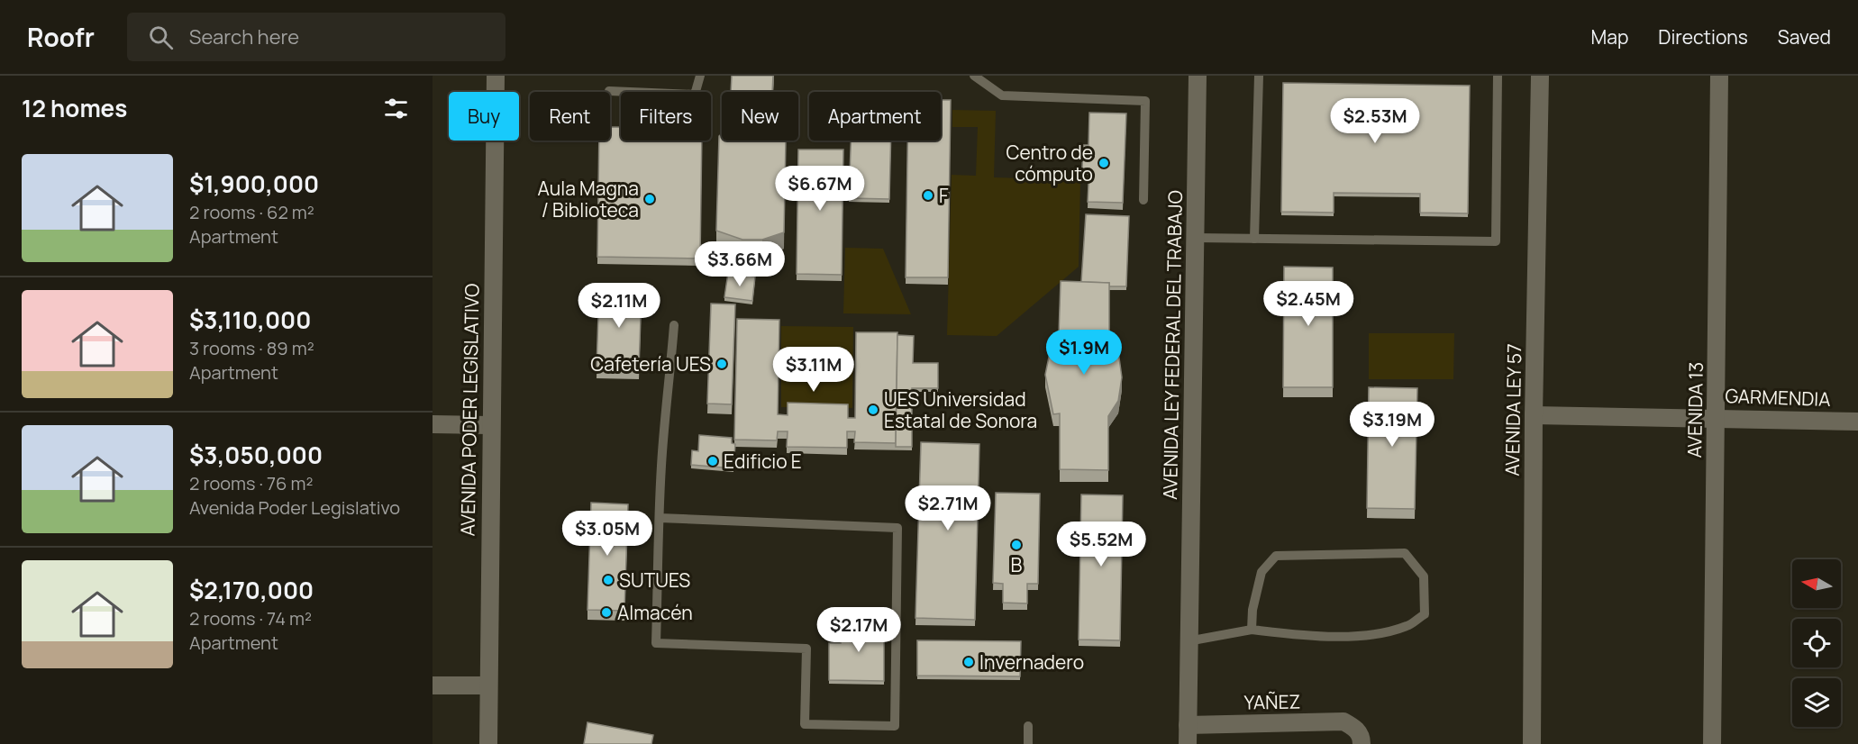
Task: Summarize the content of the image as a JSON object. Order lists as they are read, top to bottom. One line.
{"streets":{"street":["AVENIDA LEY FEDERAL DEL TRABAJO","GARMENDIA","AVENIDA PODER LEGISLATIVO","AVENIDA LEY 57","AVENIDA 13","YAÑEZ"]},"crossings":[["AVENIDA LEY FEDERAL DEL TRABAJO","YAÑEZ"],["GARMENDIA","AVENIDA LEY 57"],["GARMENDIA","AVENIDA 13"]],"places":["Centro de cómputo","F","Aula Magna / Biblioteca","Cafetería UES","UES Universidad Estatal de Sonora","Edificio E","B","SUTUES","Almacén","Invernadero"],"north":"left","page":{"header":"Roofr","search":"Search here","nav":["Map","Directions","Saved"],"heading":"12 homes","chip":["Buy","Rent","Filters","New","Apartment"],"price":["$2.53M","$6.67M","$3.66M","$2.45M","$2.11M","$1.9M","$3.11M","$3.19M","$2.71M","$3.05M","$5.52M","$2.17M"],"list":[{"name":"$1,900,000","note":"2 rooms · 62 m² · Apartment"},{"name":"$3,110,000","note":"3 rooms · 89 m² · Apartment"},{"name":"$3,050,000","note":"2 rooms · 76 m² · Avenida Poder Legislativo"},{"name":"$2,170,000","note":"2 rooms · 74 m² · Apartment"}]}}
